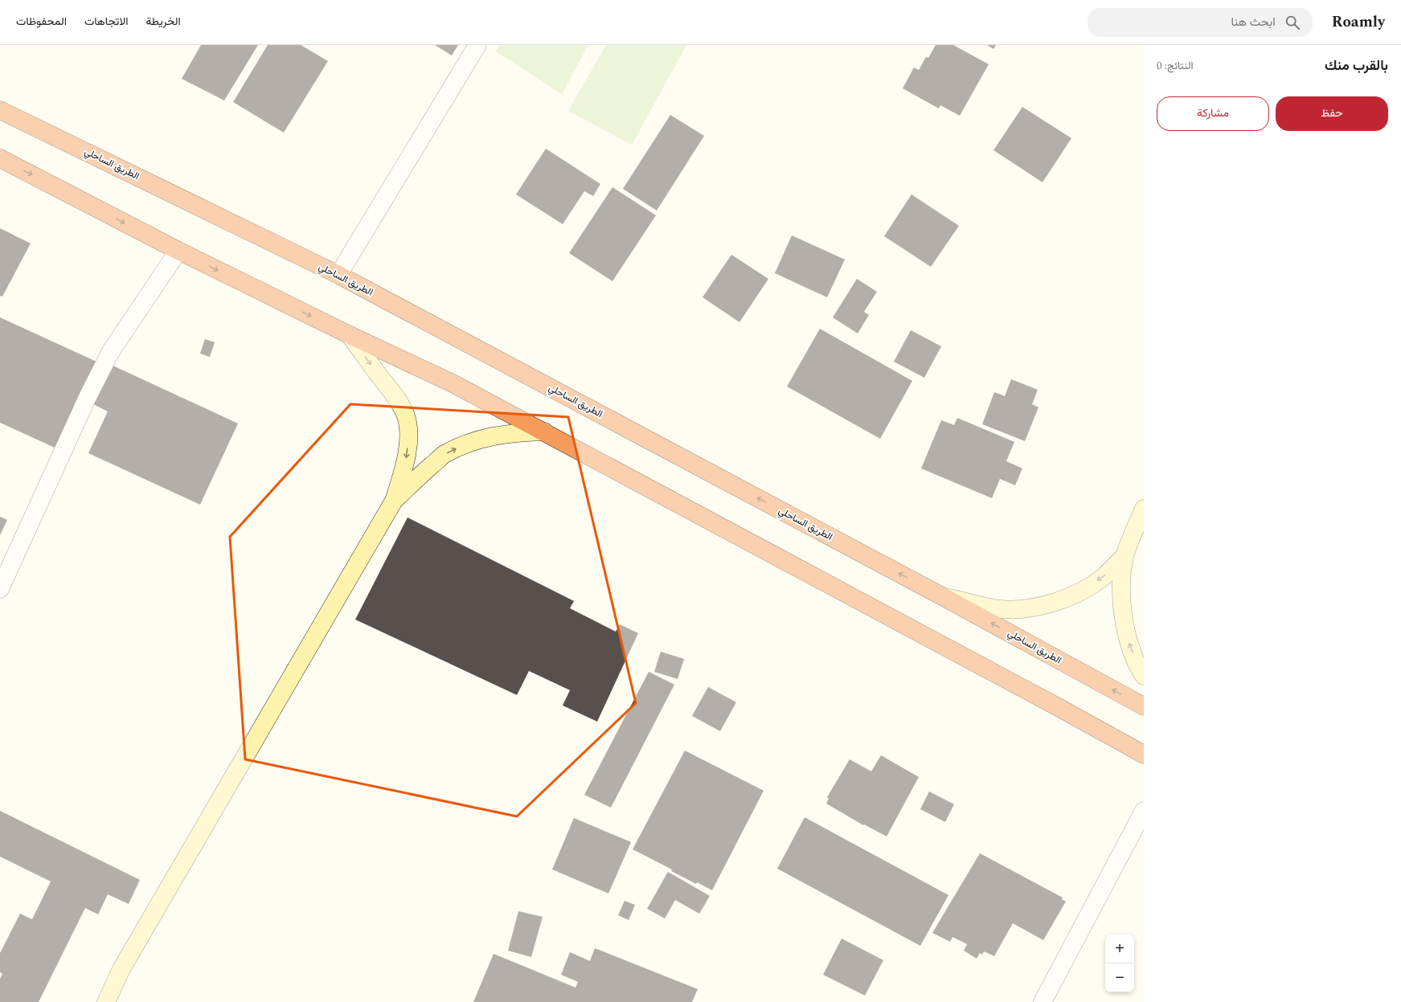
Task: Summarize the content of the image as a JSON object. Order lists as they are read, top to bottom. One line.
{"streets":{"highway":["الطريق الساحلي"]},"page":{"header":"Roamly","search":"ابحث هنا","nav":["الخريطة","الاتجاهات","المحفوظات"],"heading":["بالقرب منك","النتائج: 0"],"buttons":["حفظ","مشاركة"],"map_buttons":["+","−"]}}
